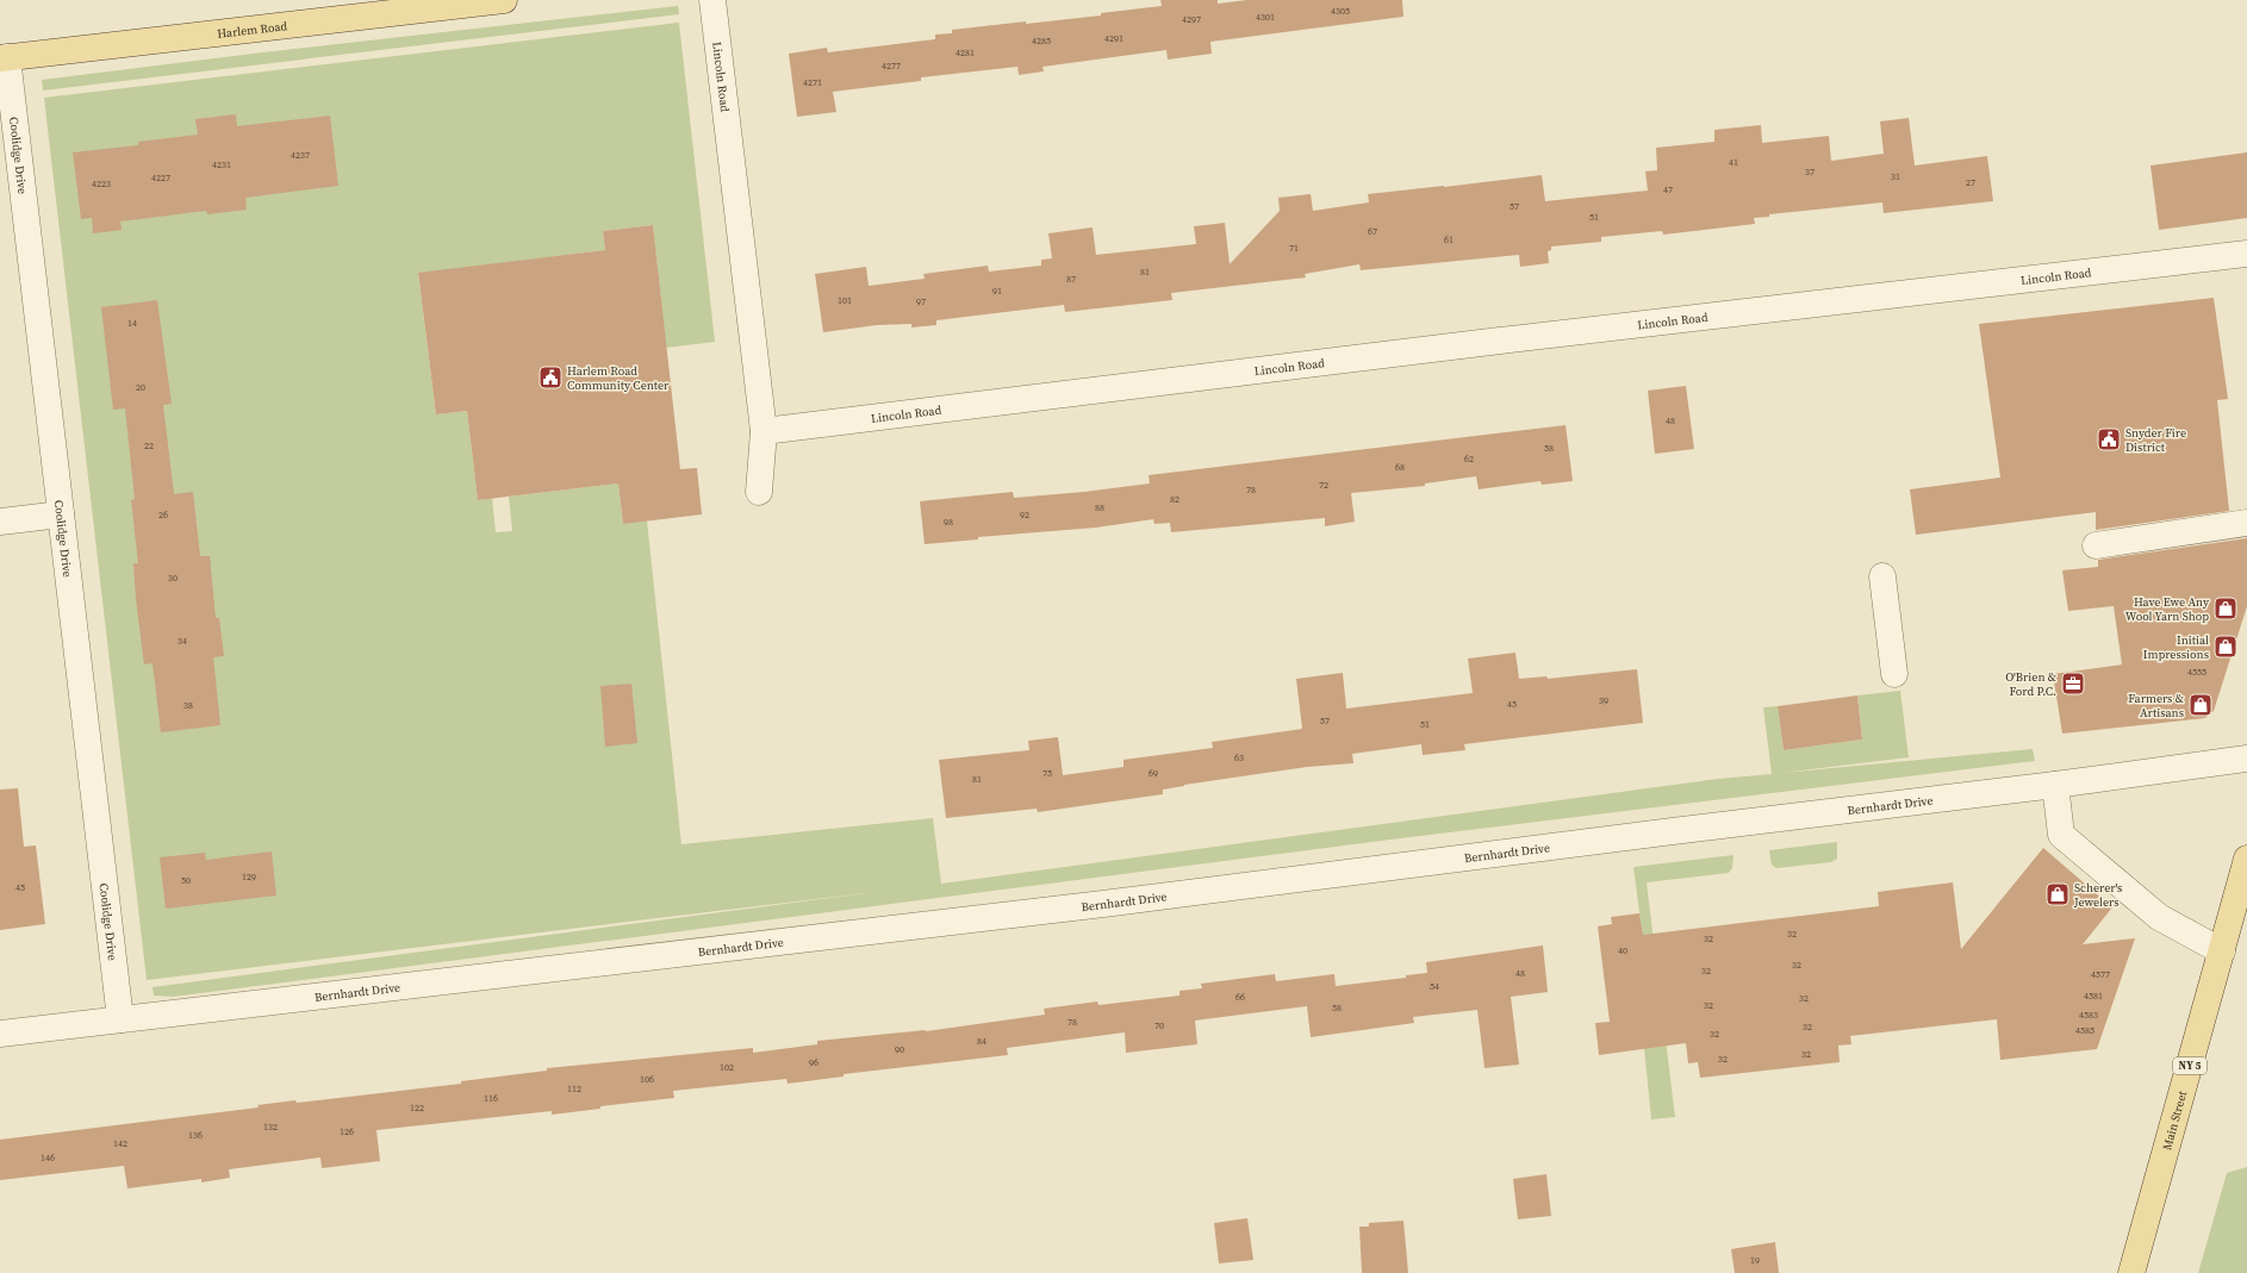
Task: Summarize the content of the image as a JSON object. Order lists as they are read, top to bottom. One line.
{"streets":{"main road":["Harlem Road","NY 5","Main Street"],"street":["Lincoln Road","Coolidge Drive","Bernhardt Drive"]},"crossings":[["Harlem Road","Coolidge Drive"],["Coolidge Drive","Bernhardt Drive"]],"places":{"public building":["Harlem Road Community Center","Snyder Fire District"],"shop":["Have Ewe Any Wool Yarn Shop","Initial Impressions","Farmers & Artisans","Scherer's Jewelers"],"office":["O'Brien & Ford P.C."]},"house_numbers":["4305","4301","4297","4291","4285","4281","4277","4271","4237","41","4231","37","31","4227","27","4223","47","57","51","67","61","71","81","87","91","101","97","14","20","48","22","58","62","68","72","78","82","88","26","92","98","30","34","4555","39","45","38","57","51","63","75","69","81","129","50","45","32","32","40","32","32","48","4577","54","4581","66","32","32","58","4583","78","70","32","4585","32","84","90","32","32","96","102","106","112","116","122","132","126","136","142","146","19"]}
